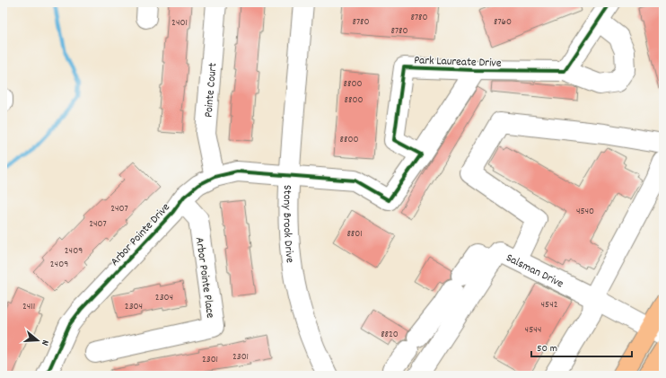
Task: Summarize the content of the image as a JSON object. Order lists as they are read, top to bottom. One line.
{"streets":{"street":["Park Laureate Drive","Pointe Court","Stony Brook Drive","Arbor Pointe Drive","Salsman Drive","Arbor Pointe Place"]},"crossings":[["Pointe Court","Arbor Pointe Drive"],["Stony Brook Drive","Arbor Pointe Drive"],["Arbor Pointe Drive","Arbor Pointe Place"]],"house_numbers":["8780","8780","8760","2401","8780","8800","8800","8800","2407","4540","2407","8801","2409","2409","2304","4542","2411","2304","4544","8820","2301","2301"],"scale_bar":"50 m","north":"right"}
